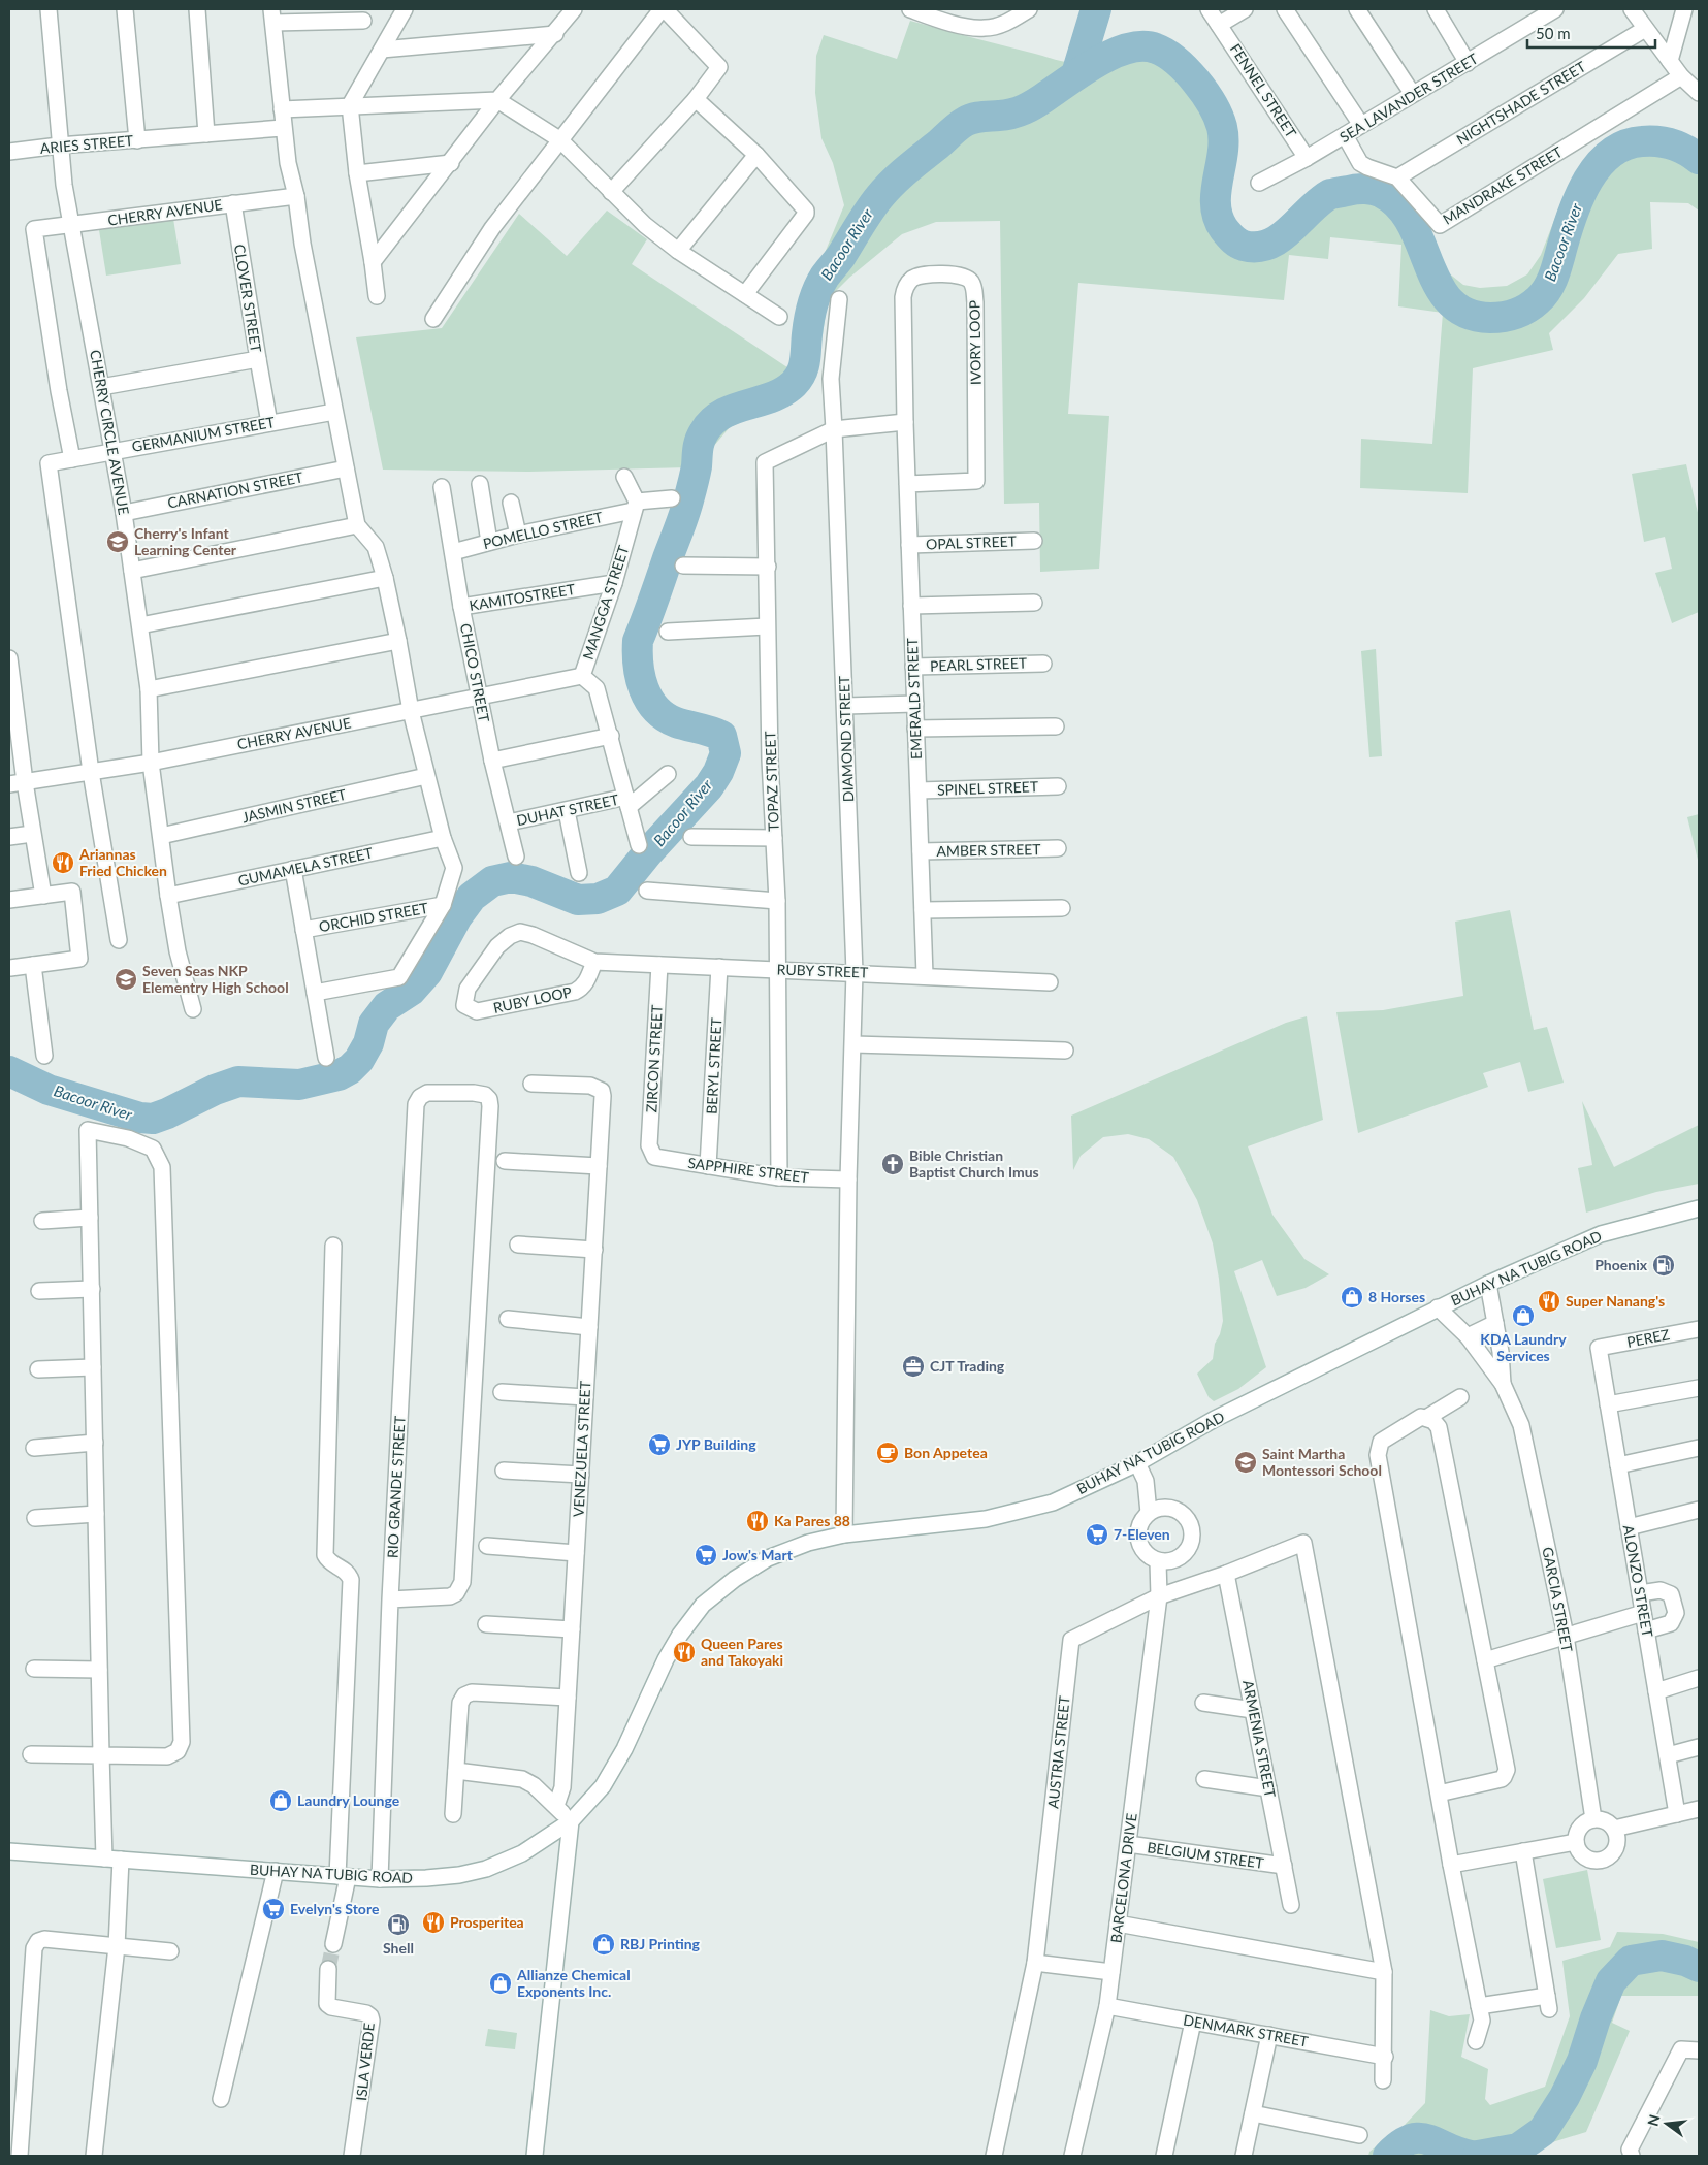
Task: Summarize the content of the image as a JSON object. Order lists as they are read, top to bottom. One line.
{"streets":{"street":["FENNEL STREET","SEA LAVANDER STREET","NIGHTSHADE STREET","ARIES STREET","MANDRAKE STREET","CHERRY AVENUE","CLOVER STREET","IVORY LOOP","CHERRY CIRCLE AVENUE","GERMANIUM STREET","CARNATION STREET","POMELLO STREET","OPAL STREET","KAMITOSTREET","MANGGA STREET","PEARL STREET","CHICO STREET","EMERALD STREET","DIAMOND STREET","TOPAZ STREET","SPINEL STREET","JASMIN STREET","DUHAT STREET","AMBER STREET","GUMAMELA STREET","ORCHID STREET","RUBY STREET","RUBY LOOP","ZIRCON STREET","BERYL STREET","SAPPHIRE STREET","BUHAY NA TUBIG ROAD","PEREZ","VENEZUELA STREET","RIO GRANDE STREET","ALONZO STREET","GARCIA STREET","ARMENIA STREET","AUSTRIA STREET","BELGIUM STREET","BARCELONA DRIVE","DENMARK STREET","ISLA VERDE"]},"crossings":[["FENNEL STREET","SEA LAVANDER STREET"],["SEA LAVANDER STREET","MANDRAKE STREET"],["NIGHTSHADE STREET","MANDRAKE STREET"],["ARIES STREET","CHERRY CIRCLE AVENUE"],["CHERRY AVENUE","CLOVER STREET"],["CHERRY AVENUE","CHERRY CIRCLE AVENUE"],["CHERRY AVENUE","GERMANIUM STREET"],["CHERRY AVENUE","MANGGA STREET"],["CHERRY AVENUE","CHICO STREET"],["CLOVER STREET","CHERRY CIRCLE AVENUE"],["IVORY LOOP","EMERALD STREET"],["CHERRY CIRCLE AVENUE","GERMANIUM STREET"],["CHERRY CIRCLE AVENUE","CARNATION STREET"],["CHERRY CIRCLE AVENUE","JASMIN STREET"],["CHERRY CIRCLE AVENUE","GUMAMELA STREET"],["POMELLO STREET","MANGGA STREET"],["POMELLO STREET","CHICO STREET"],["OPAL STREET","EMERALD STREET"],["KAMITOSTREET","MANGGA STREET"],["KAMITOSTREET","CHICO STREET"],["MANGGA STREET","DUHAT STREET"],["PEARL STREET","EMERALD STREET"],["CHICO STREET","DUHAT STREET"],["EMERALD STREET","SPINEL STREET"],["EMERALD STREET","AMBER STREET"],["EMERALD STREET","RUBY STREET"],["DIAMOND STREET","TOPAZ STREET"],["DIAMOND STREET","RUBY STREET"],["DIAMOND STREET","SAPPHIRE STREET"],["DIAMOND STREET","BUHAY NA TUBIG ROAD"],["TOPAZ STREET","RUBY STREET"],["TOPAZ STREET","SAPPHIRE STREET"],["RUBY STREET","RUBY LOOP"],["RUBY STREET","ZIRCON STREET"],["RUBY STREET","BERYL STREET"],["ZIRCON STREET","SAPPHIRE STREET"],["BERYL STREET","SAPPHIRE STREET"],["BUHAY NA TUBIG ROAD","RIO GRANDE STREET"],["BUHAY NA TUBIG ROAD","GARCIA STREET"],["PEREZ","ALONZO STREET"],["ARMENIA STREET","BELGIUM STREET"],["AUSTRIA STREET","BARCELONA DRIVE"],["BELGIUM STREET","BARCELONA DRIVE"],["BARCELONA DRIVE","DENMARK STREET"]],"water":["Bacoor River"],"places":{"school or university":["Cherry's Infant Learning Center","Seven Seas NKP Elementry High School","Saint Martha Montessori School"],"restaurant":["Ariannas Fried Chicken","Super Nanang's","Ka Pares 88","Queen Pares and Takoyaki","Prosperitea"],"church":["Bible Christian Baptist Church Imus"],"fuel station":["Phoenix","Shell"],"shop":["8 Horses","KDA Laundry Services","Laundry Lounge","RBJ Printing","Allianze Chemical Exponents Inc."],"office":["CJT Trading"],"supermarket":["JYP Building","7-Eleven","Jow's Mart","Evelyn's Store"],"cafe":["Bon Appetea"]},"scale_bar":"50 m","north":"left"}
